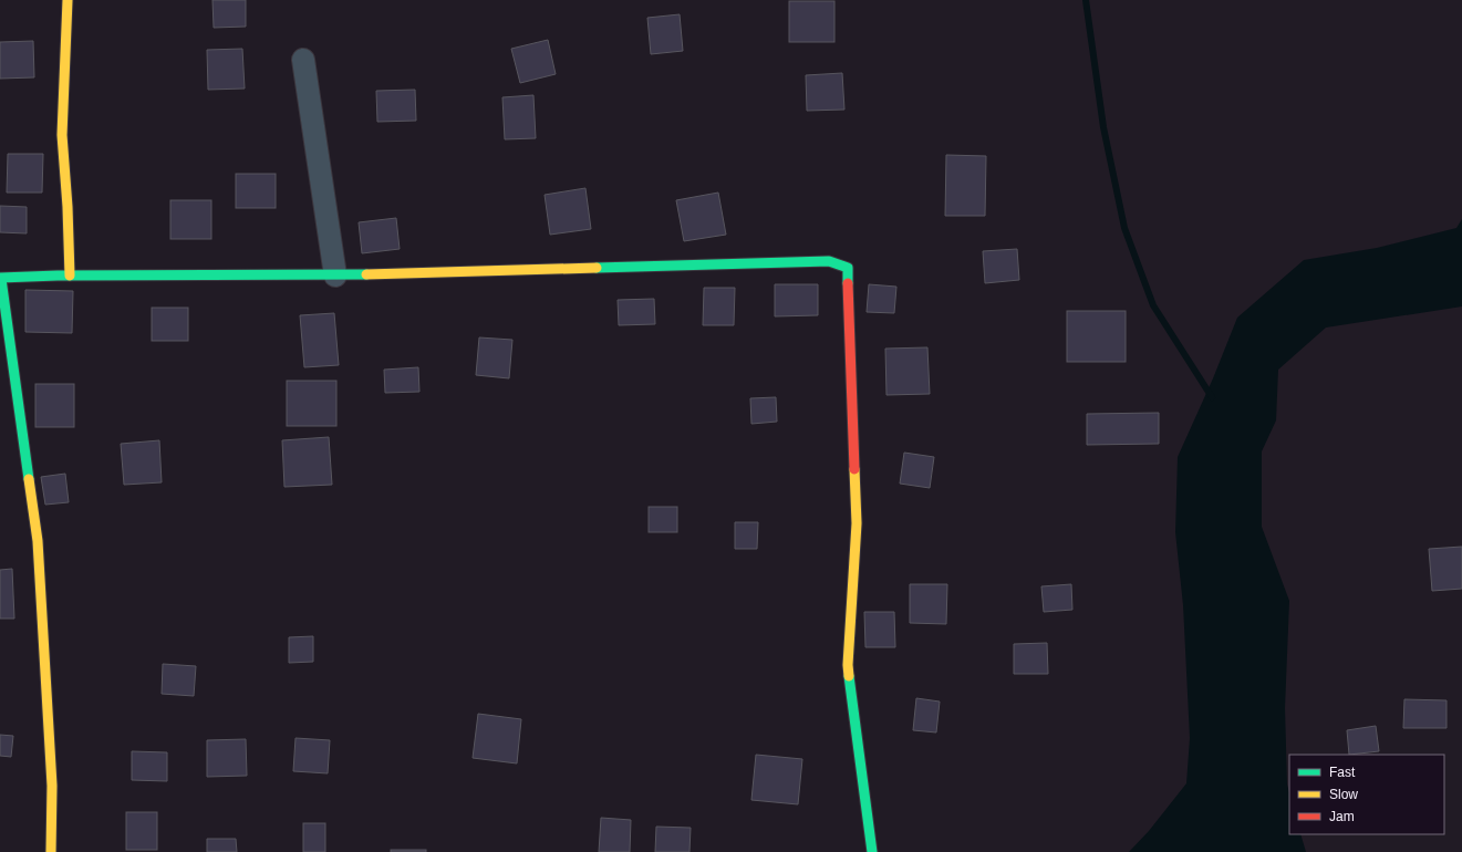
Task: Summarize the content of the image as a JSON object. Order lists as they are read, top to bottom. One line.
{"legend":["Fast","Slow","Jam"]}
